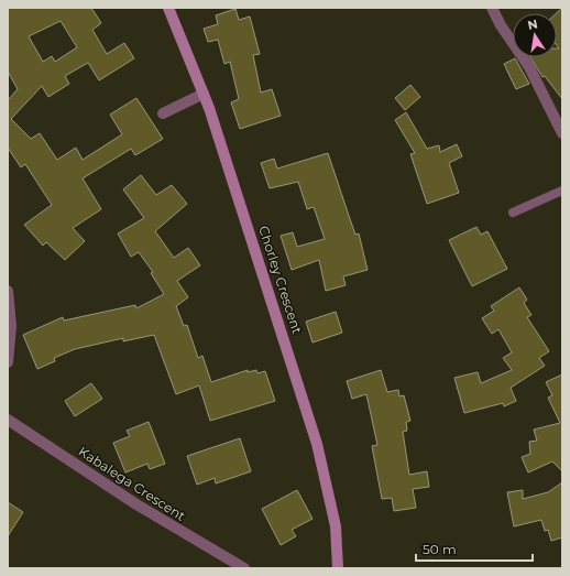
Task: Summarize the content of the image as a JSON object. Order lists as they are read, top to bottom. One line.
{"streets":{"main road":["Chorley Crescent"],"street":["Kabalega Crescent"]},"scale_bar":"50 m","north":"top"}
